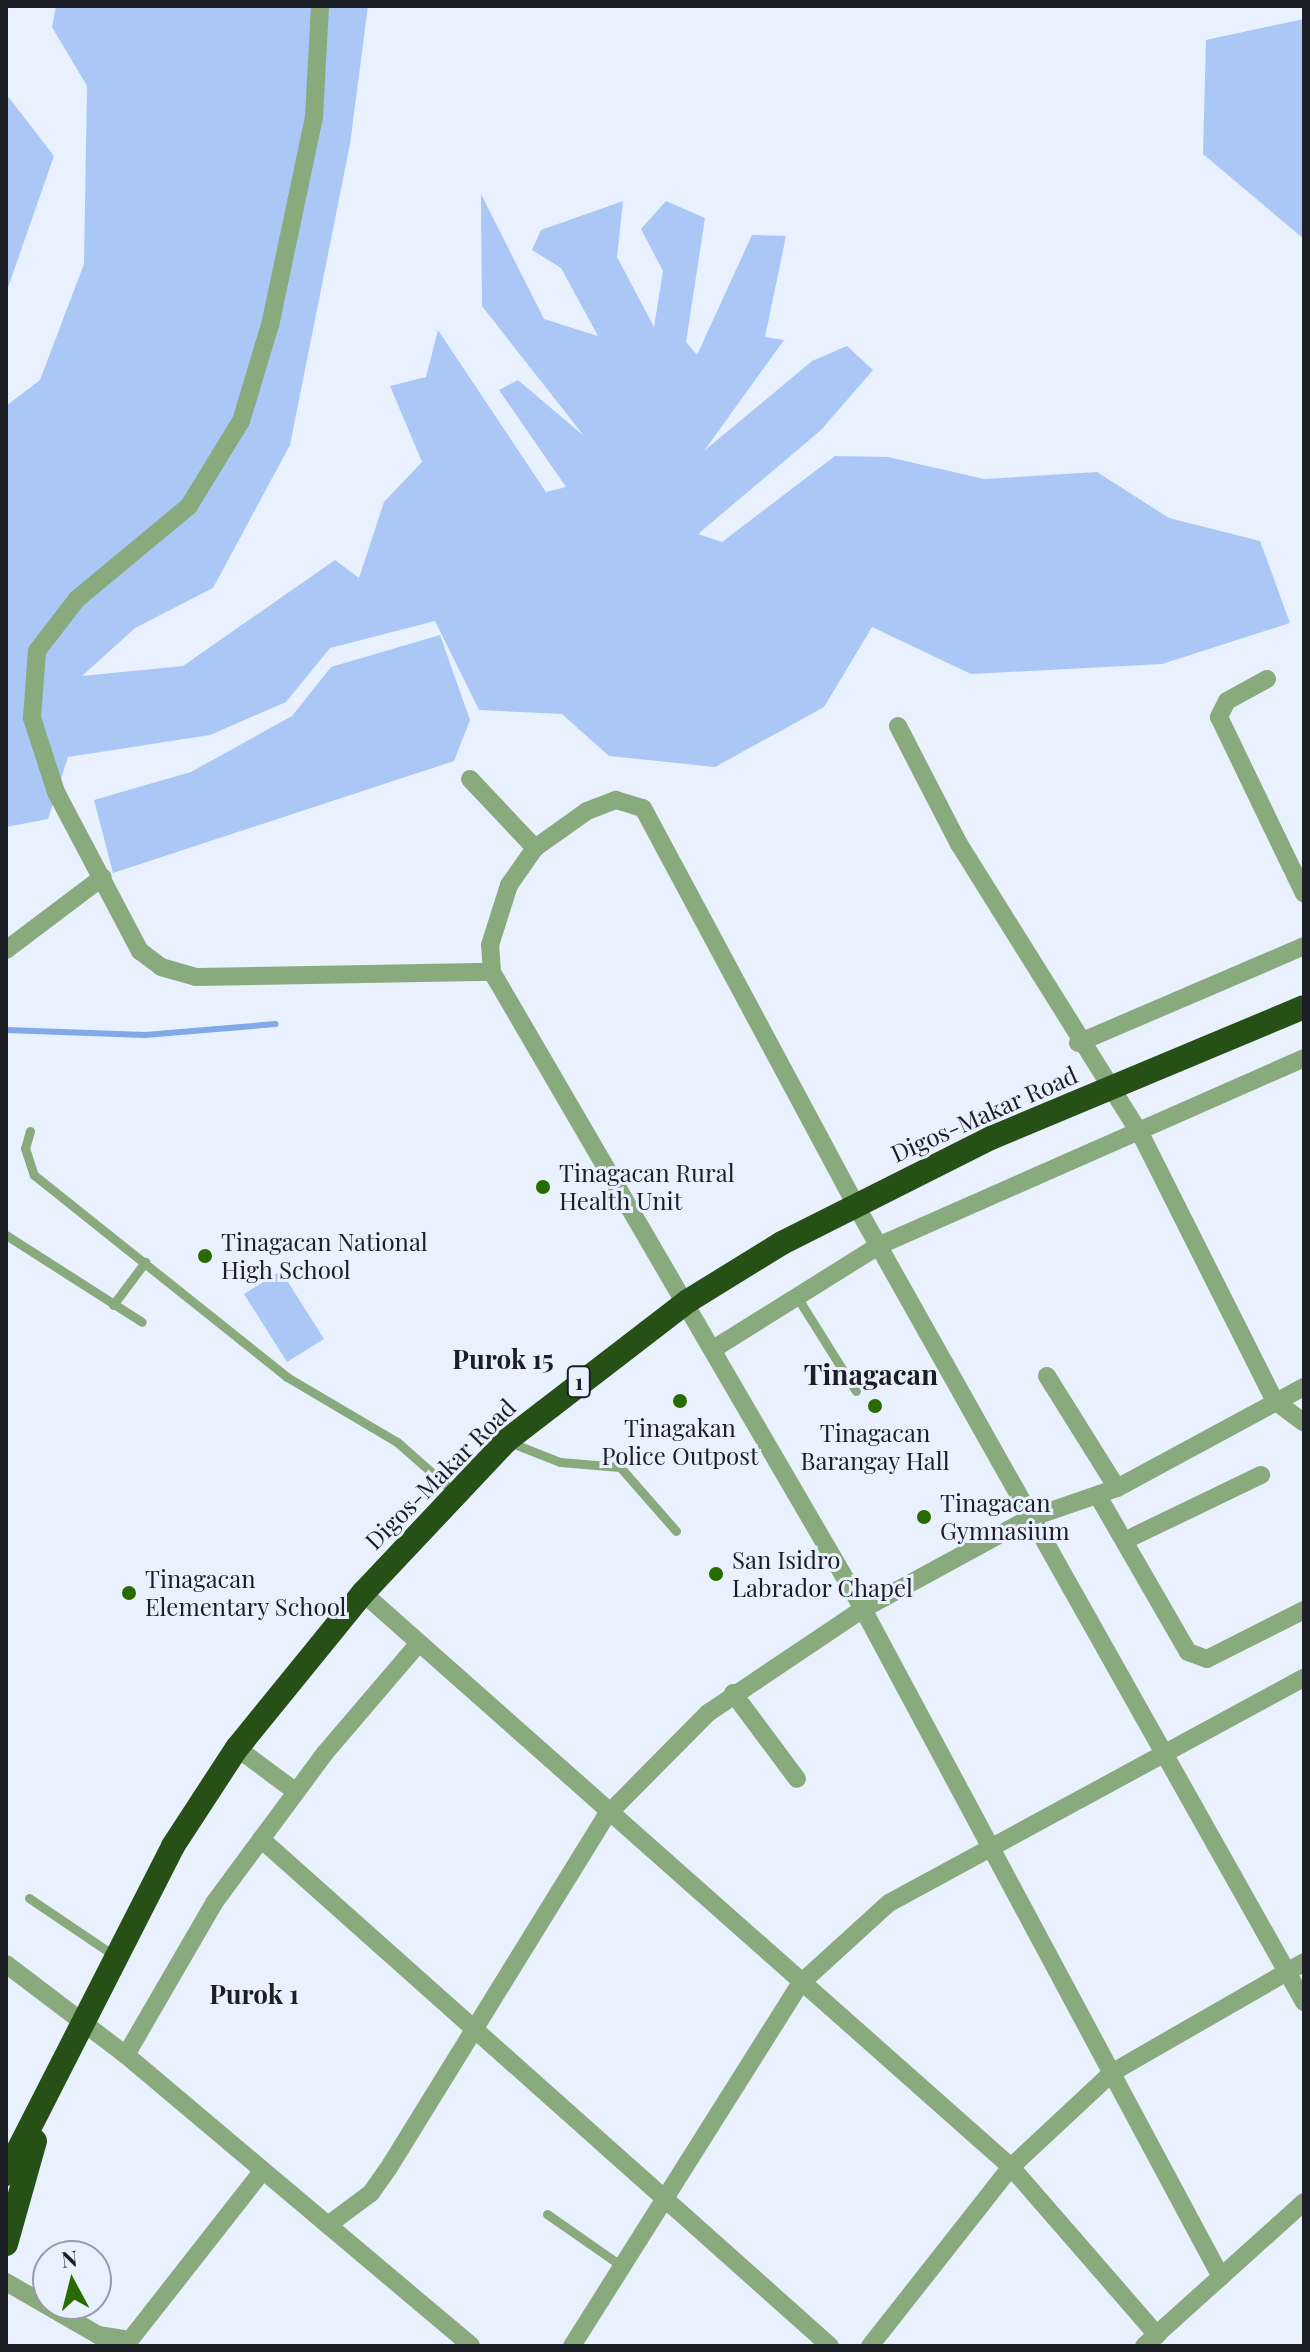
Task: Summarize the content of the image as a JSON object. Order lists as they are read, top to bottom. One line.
{"streets":{"highway":["Digos-Makar Road","1"]},"districts":["Purok 15","Tinagacan","Purok 1"],"places":["Tinagacan Rural Health Unit","Tinagacan National High School","Tinagakan Police Outpost","Tinagacan Barangay Hall","Tinagacan Gymnasium","San Isidro Labrador Chapel","Tinagacan Elementary School"],"north":"top"}
